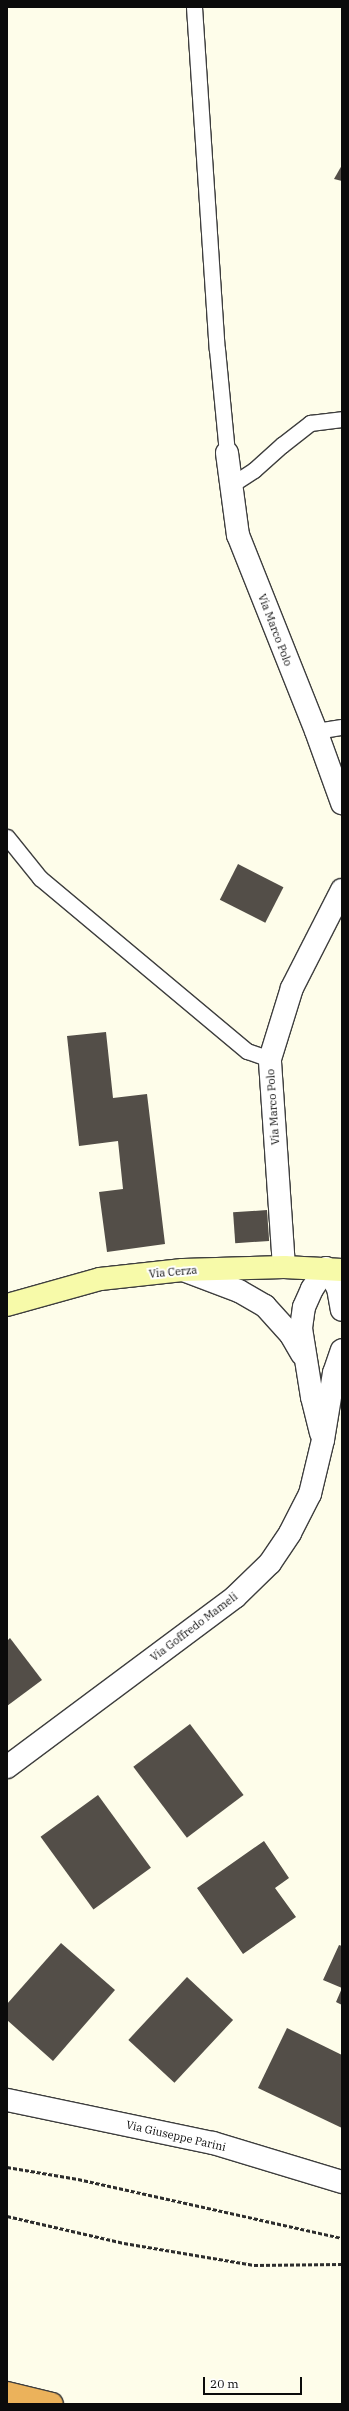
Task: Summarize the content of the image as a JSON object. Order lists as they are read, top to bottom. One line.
{"streets":{"main road":["Via Cerza"],"street":["Via Marco Polo","Via Goffredo Mameli","Via Giuseppe Parini"]},"crossings":[["Via Marco Polo","Via Cerza"]],"scale_bar":"20 m"}
